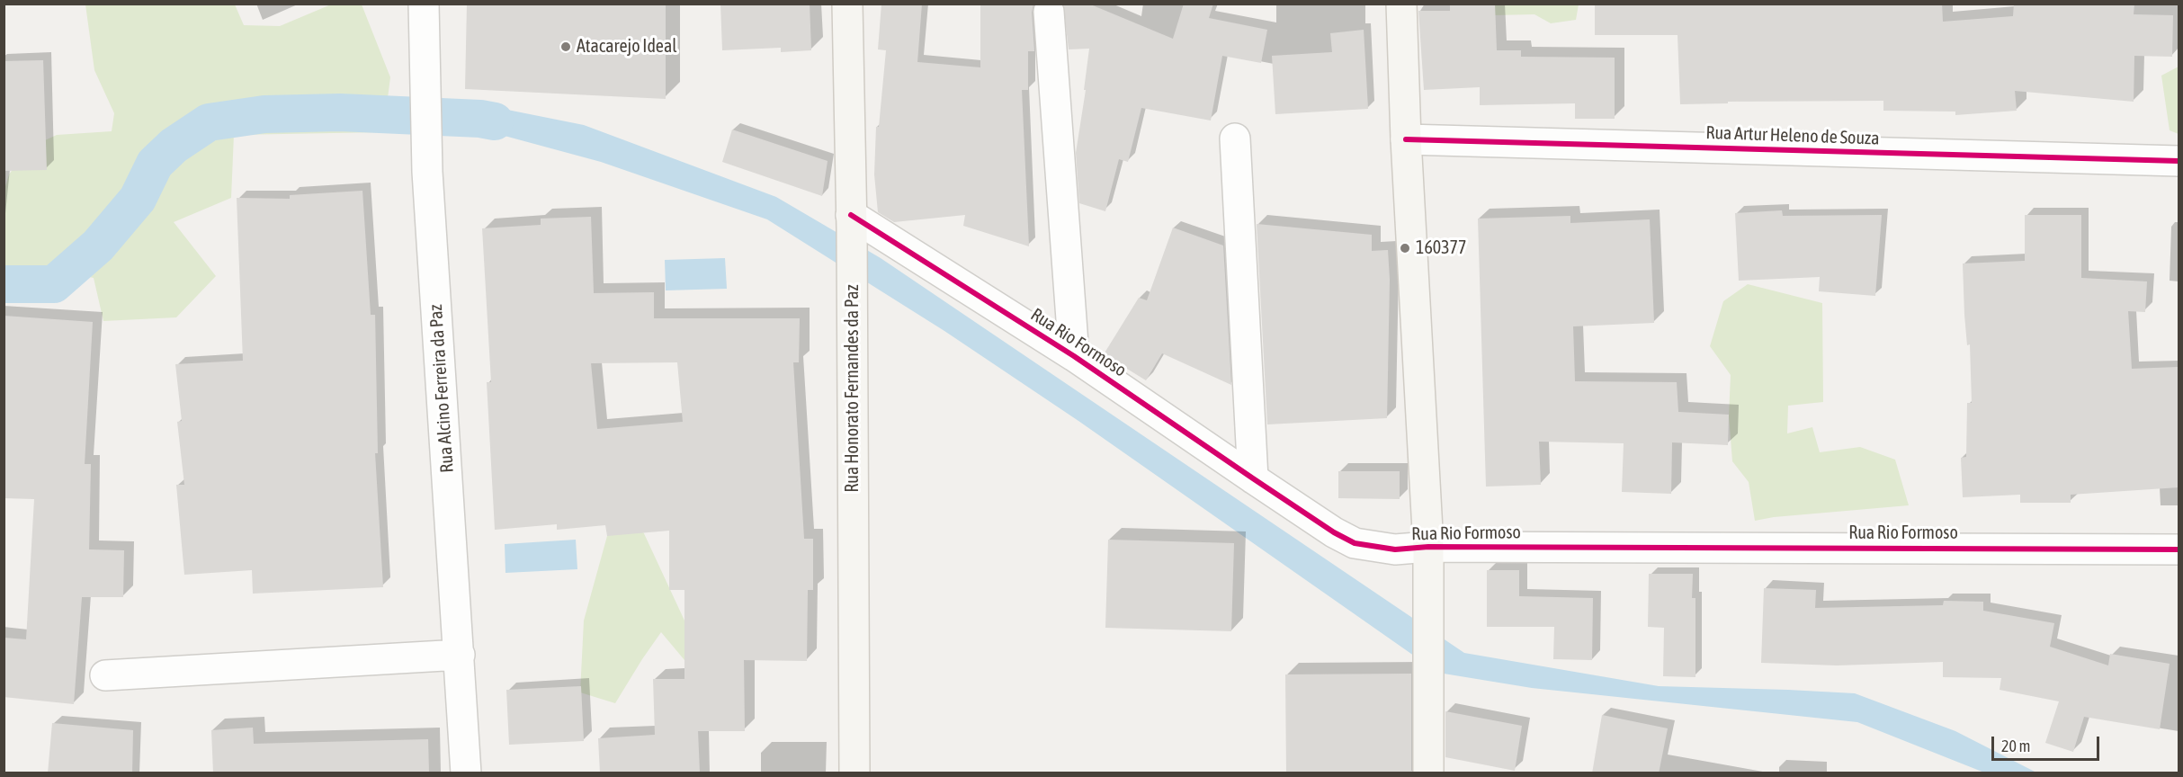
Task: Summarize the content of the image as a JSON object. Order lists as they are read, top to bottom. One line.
{"streets":{"main road":["Rua Honorato Fernandes da Paz"],"street":["Rua Artur Heleno de Souza","Rua Rio Formoso","Rua Alcino Ferreira da Paz"]},"crossings":[["Rua Rio Formoso","Rua Honorato Fernandes da Paz"]],"places":["Atacarejo Ideal","160377"],"scale_bar":"20 m"}
